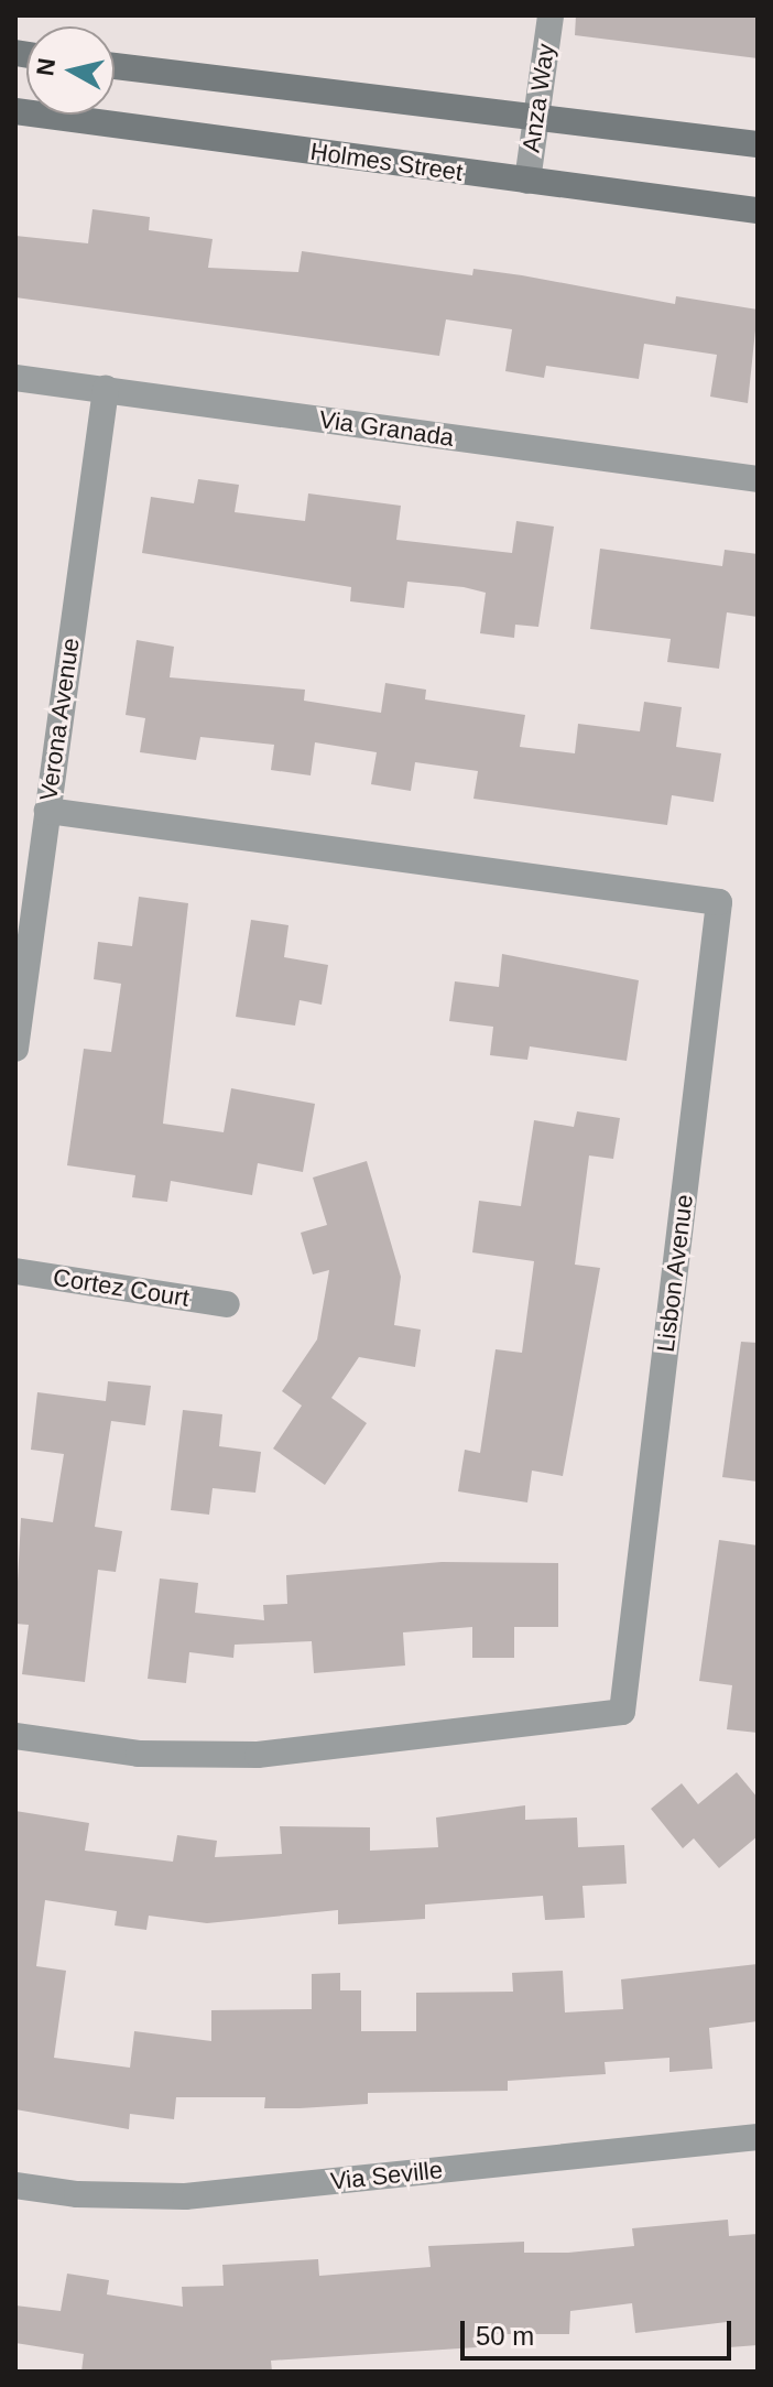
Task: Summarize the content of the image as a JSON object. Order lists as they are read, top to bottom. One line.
{"streets":{"main road":["Holmes Street"],"street":["Anza Way","Via Granada","Verona Avenue","Lisbon Avenue","Cortez Court","Via Seville"]},"crossings":[["Anza Way","Holmes Street"],["Via Granada","Verona Avenue"],["Verona Avenue","Lisbon Avenue"]],"scale_bar":"50 m","north":"left"}
